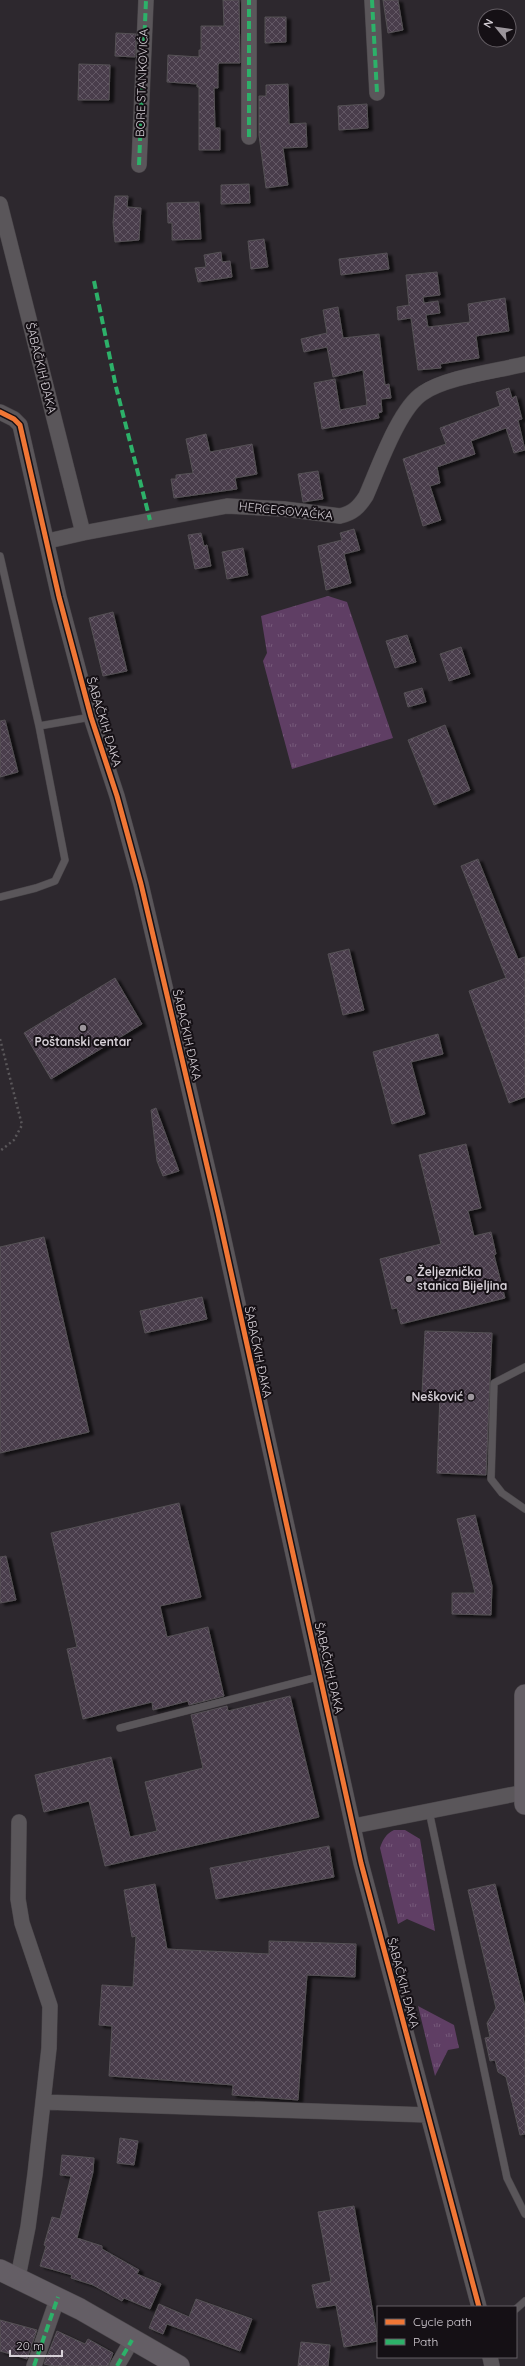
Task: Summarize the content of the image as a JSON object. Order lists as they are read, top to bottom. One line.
{"streets":{"street":["BORE STANKOVIĆA","ŠABAČKIH ĐAKA","HERCEGOVAČKA"]},"crossings":[["ŠABAČKIH ĐAKA","HERCEGOVAČKA"]],"places":["Poštanski centar","Željeznička stanica Bijeljina","Nešković"],"legend":["Cycle path","Path"],"scale_bar":"20 m","north":"top left"}
